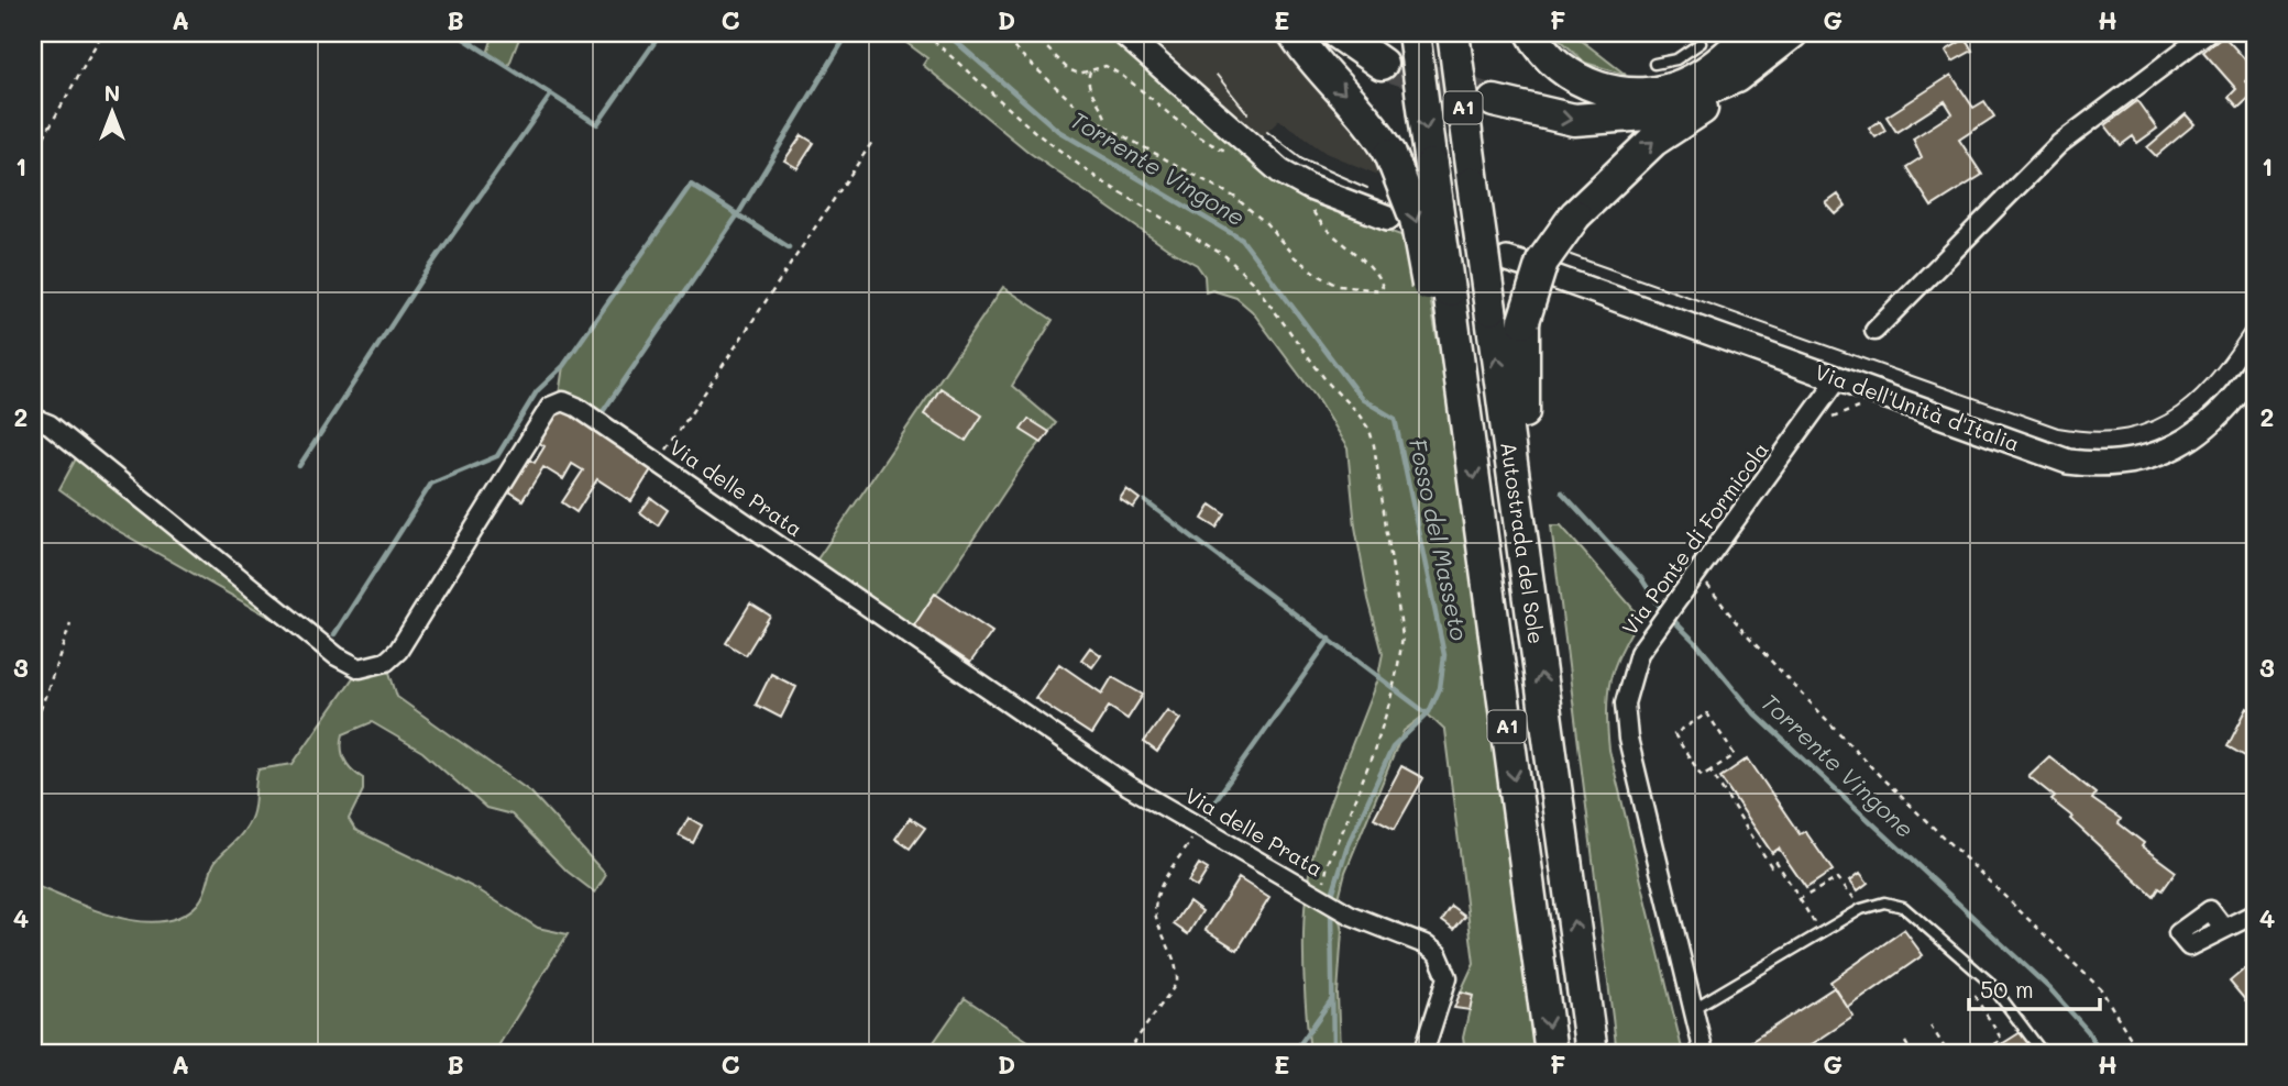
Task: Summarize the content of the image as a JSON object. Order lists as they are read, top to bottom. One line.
{"streets":{"highway":["A1","Autostrada del Sole"],"street":["Via dell'Unità d'Italia","Via delle Prata","Via Ponte di Formicola"]},"crossings":[["A1","Autostrada del Sole"],["Via dell'Unità d'Italia","Via Ponte di Formicola"]],"water":["Torrente Vingone","Fosso del Masseto"],"scale_bar":"50 m","north":"top","grid":{"columns":["A","B","C","D","E","F","G","H"],"rows":["1","2","3","4"]}}
